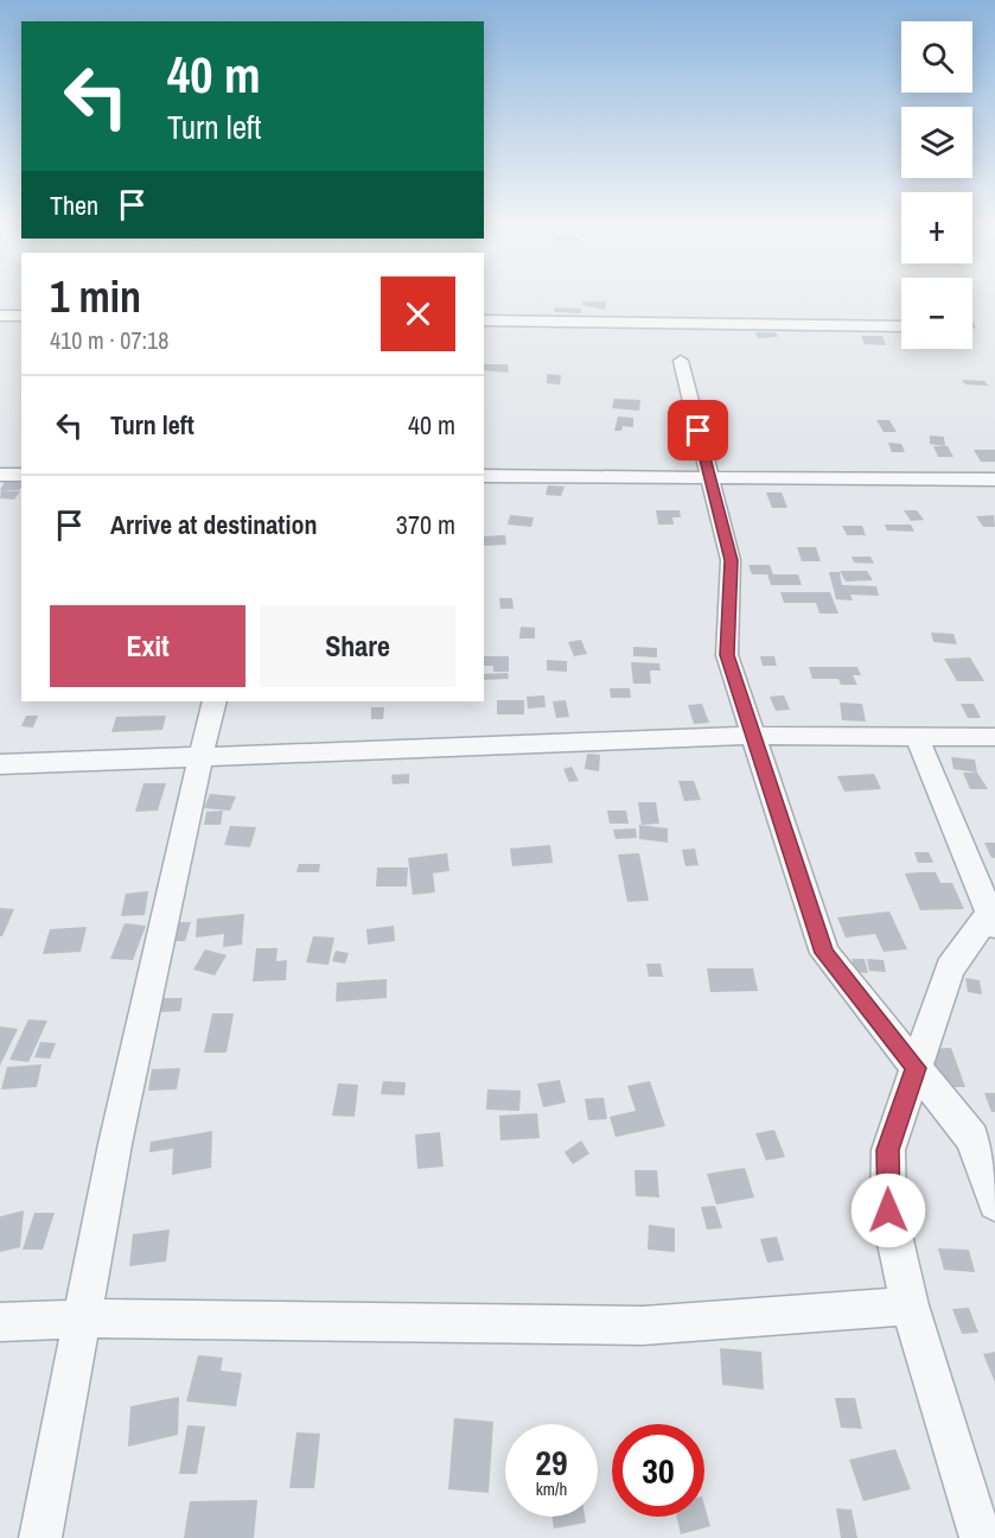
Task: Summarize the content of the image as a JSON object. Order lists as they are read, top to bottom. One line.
{"page":{"map_buttons":["+","−"],"turn":["40 m","Turn left"],"then":"Then","heading":["1 min","410 m · 07:18"],"list":[{"name":"Turn left","value":"40 m"},{"name":"Arrive at destination","value":"370 m"}],"buttons":["Exit","Share"],"speed":"29 km/h","limit":"30"}}
